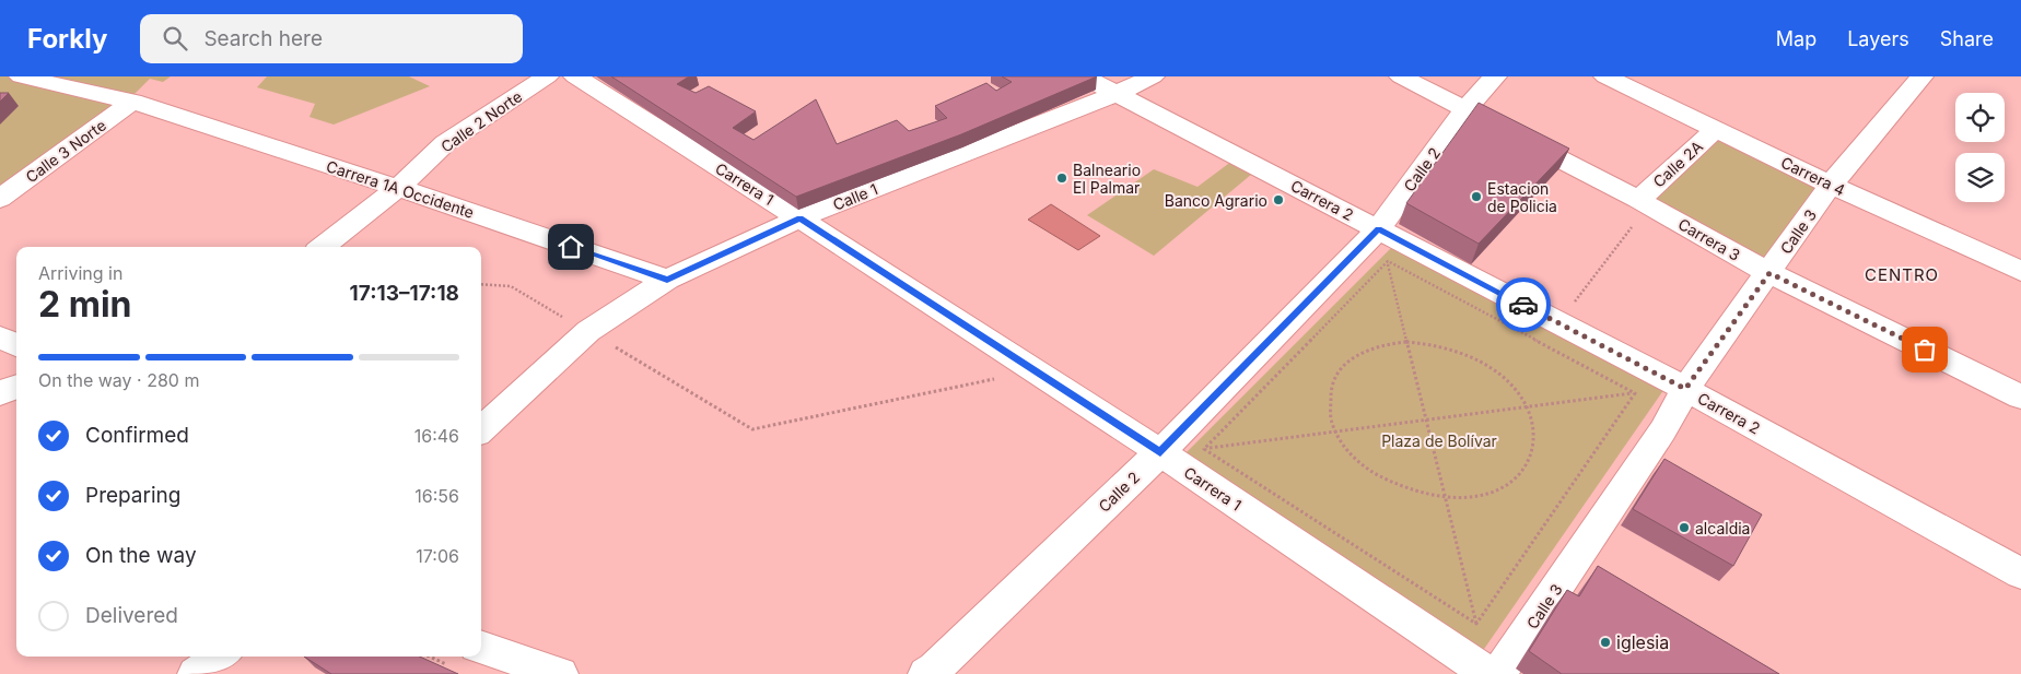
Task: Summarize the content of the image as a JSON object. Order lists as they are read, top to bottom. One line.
{"streets":{"street":["Calle 2 Norte","Calle 3 Norte","Calle 2A","Calle 2","Carrera 4","Carrera 1","Carrera 1A Occidente","Calle 1","Carrera 2","Calle 3","Carrera 3"]},"crossings":[["Calle 2 Norte","Carrera 1A Occidente"],["Calle 3 Norte","Carrera 1A Occidente"],["Calle 2A","Carrera 4"],["Calle 2A","Carrera 3"],["Calle 2","Carrera 1"],["Calle 2","Carrera 2"],["Calle 2","Carrera 3"],["Carrera 4","Calle 3"],["Carrera 1","Calle 1"],["Carrera 1A Occidente","Calle 1"],["Calle 1","Carrera 2"],["Carrera 2","Calle 3"],["Calle 3","Carrera 3"]],"districts":["CENTRO"],"parks":["Plaza de Bolívar"],"places":["Balneario El Palmar","Estacion de Policia","Banco Agrario","alcaldia","iglesia"],"page":{"header":"Forkly","search":"Search here","nav":["Map","Layers","Share"],"heading":["2 min","Arriving in","17:13–17:18"],"bar":"On the way · 280 m","list":[["Confirmed","16:46"],["Preparing","16:56"],["On the way","17:06"],"Delivered"]}}
